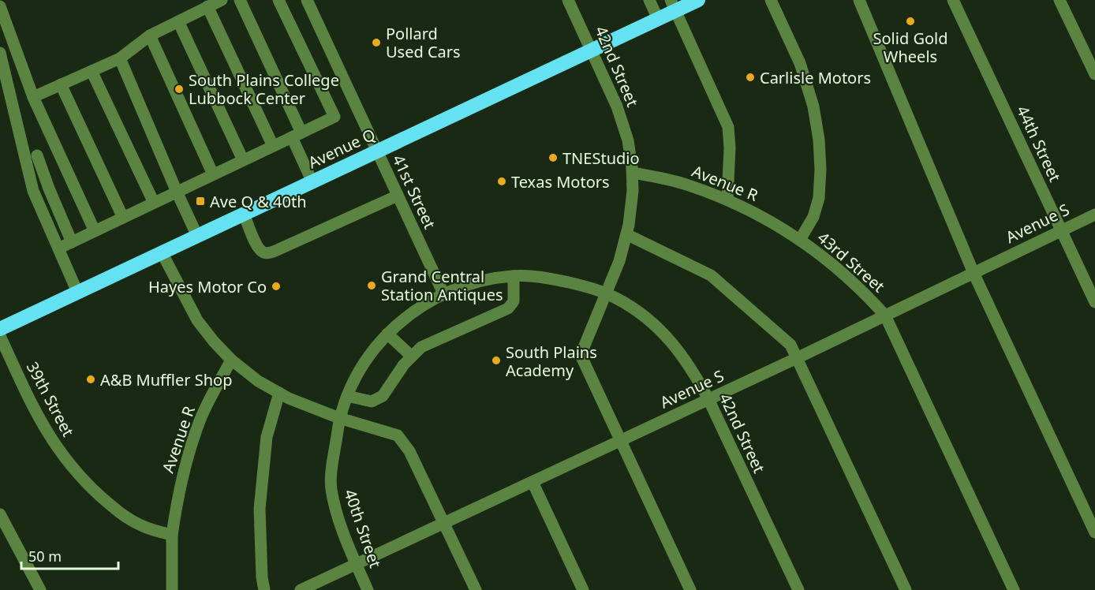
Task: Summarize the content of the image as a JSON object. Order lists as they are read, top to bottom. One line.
{"streets":{"highway":["Avenue Q"],"street":["42nd Street","44th Street","Avenue R","41st Street","Avenue S","43rd Street","39th Street","40th Street"]},"crossings":[["42nd Street","Avenue Q"],["42nd Street","Avenue R"],["42nd Street","Avenue S"],["44th Street","Avenue S"],["Avenue Q","41st Street"],["Avenue R","43rd Street"],["Avenue R","39th Street"],["Avenue S","43rd Street"],["Avenue S","40th Street"]],"places":{"other":["Solid Gold Wheels","Pollard Used Cars","Carlisle Motors","South Plains College Lubbock Center","TNEStudio","Texas Motors","Grand Central Station Antiques","Hayes Motor Co","South Plains Academy","A&B Muffler Shop"],"transit":["Ave Q & 40th"]},"scale_bar":"50 m"}
